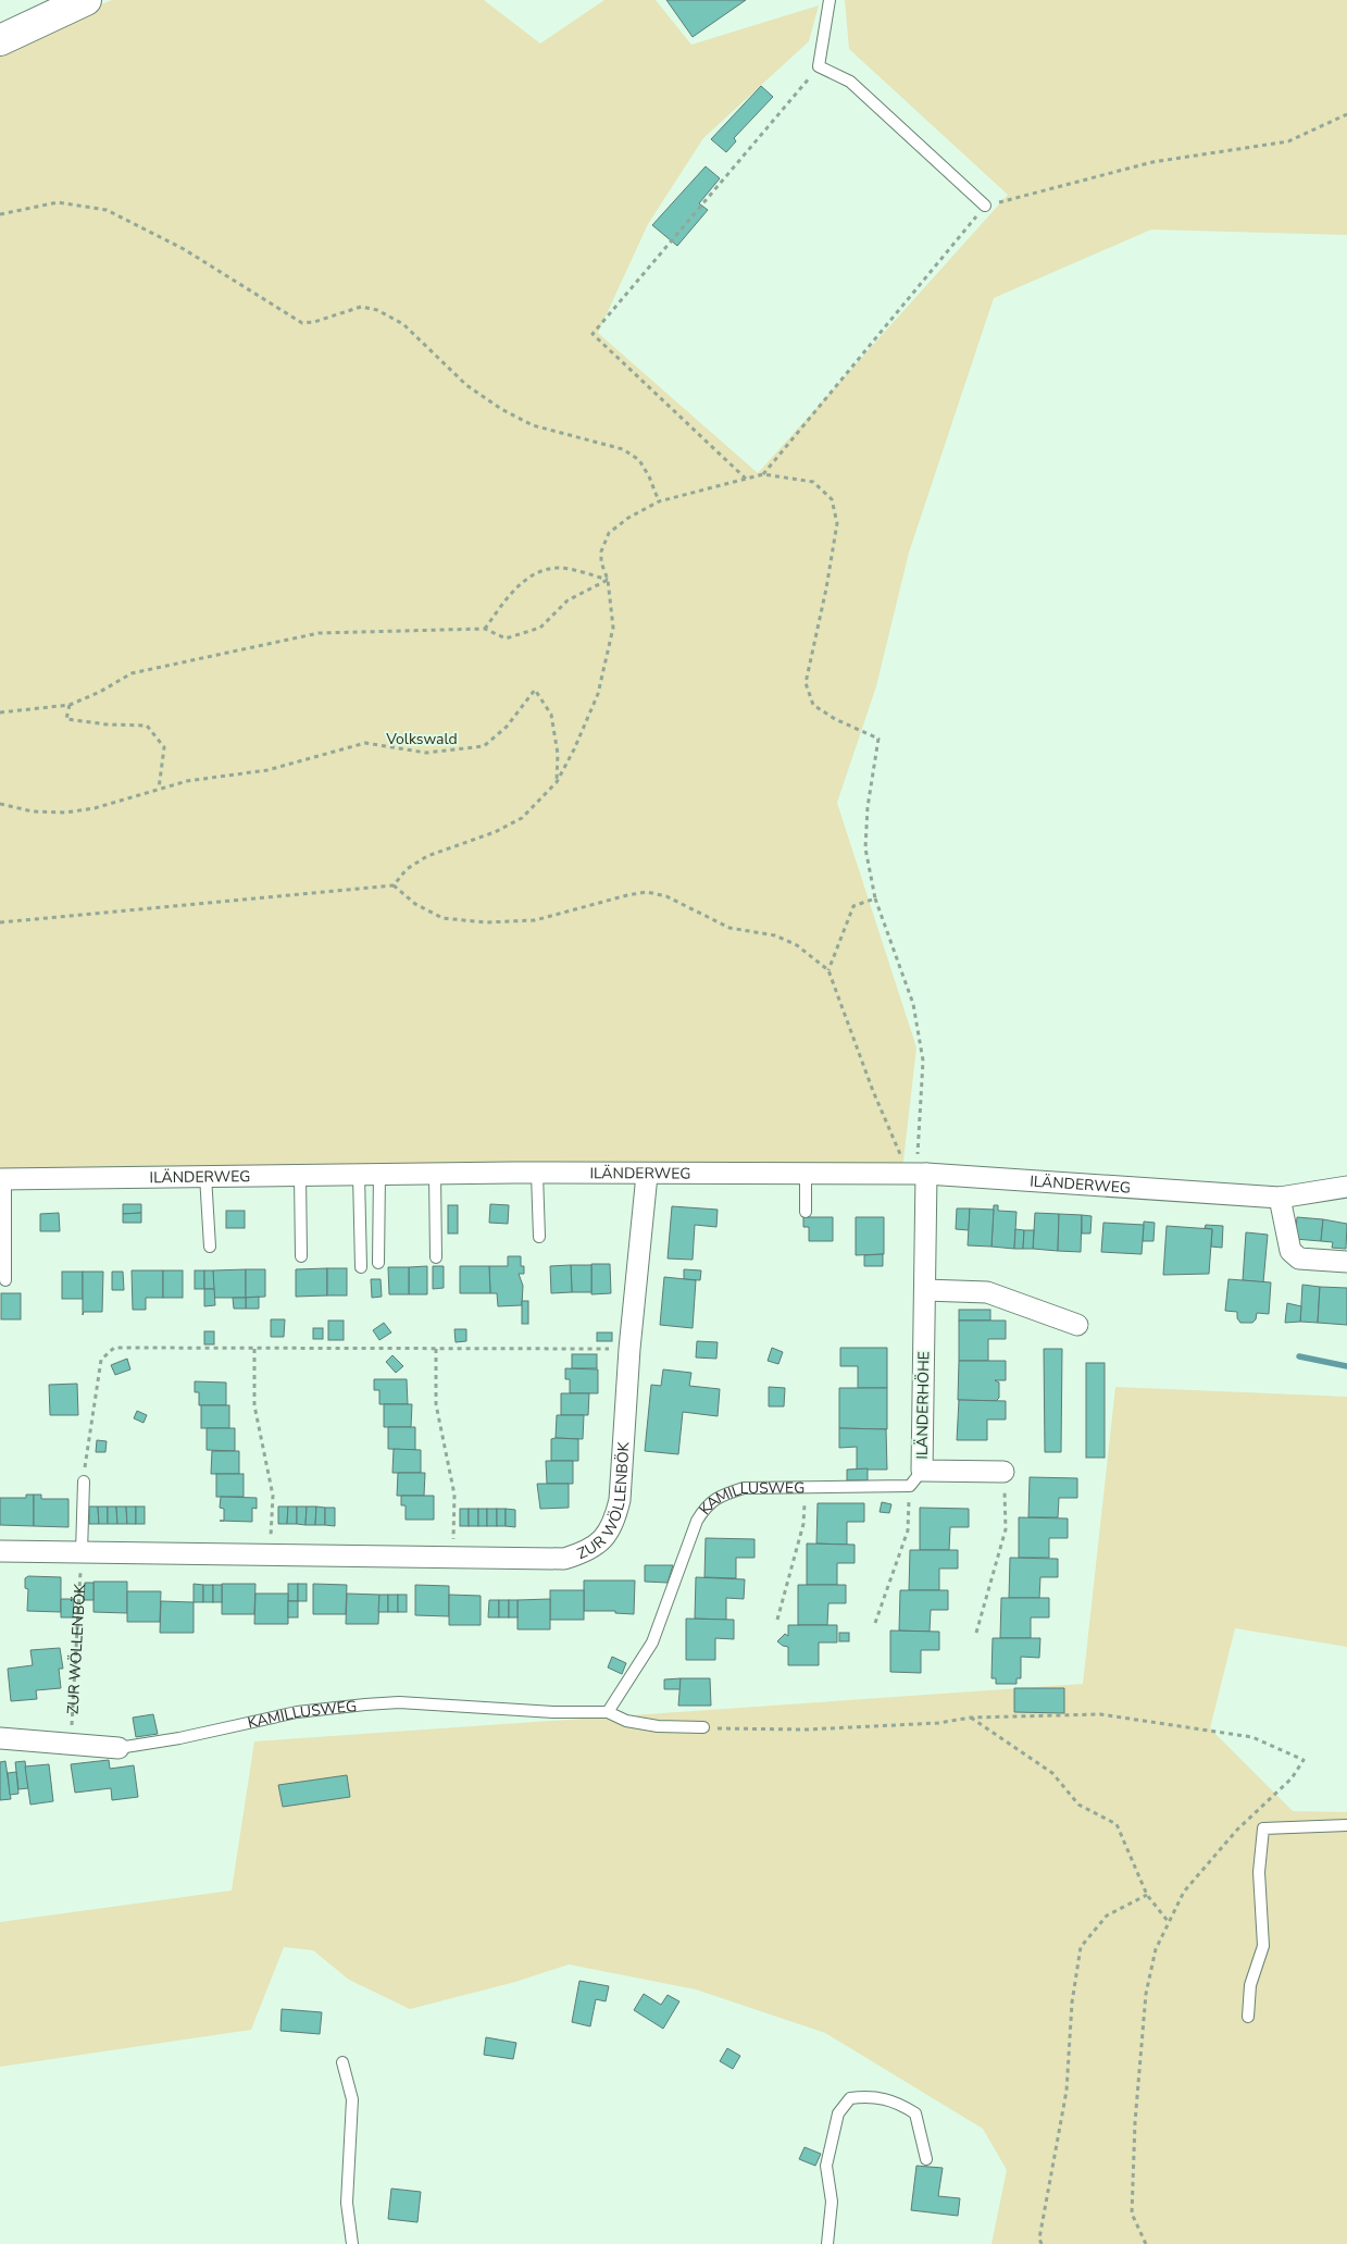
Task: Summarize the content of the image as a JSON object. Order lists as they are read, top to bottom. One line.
{"streets":{"street":["ILÄNDERWEG","ILÄNDERHÖHE","ZUR WÖLLENBÖK","KAMILLUSWEG"]},"crossings":[["ILÄNDERWEG","ILÄNDERHÖHE"],["ILÄNDERWEG","ZUR WÖLLENBÖK"],["ILÄNDERHÖHE","KAMILLUSWEG"],["ZUR WÖLLENBÖK","KAMILLUSWEG"]],"parks":["Volkswald"]}
